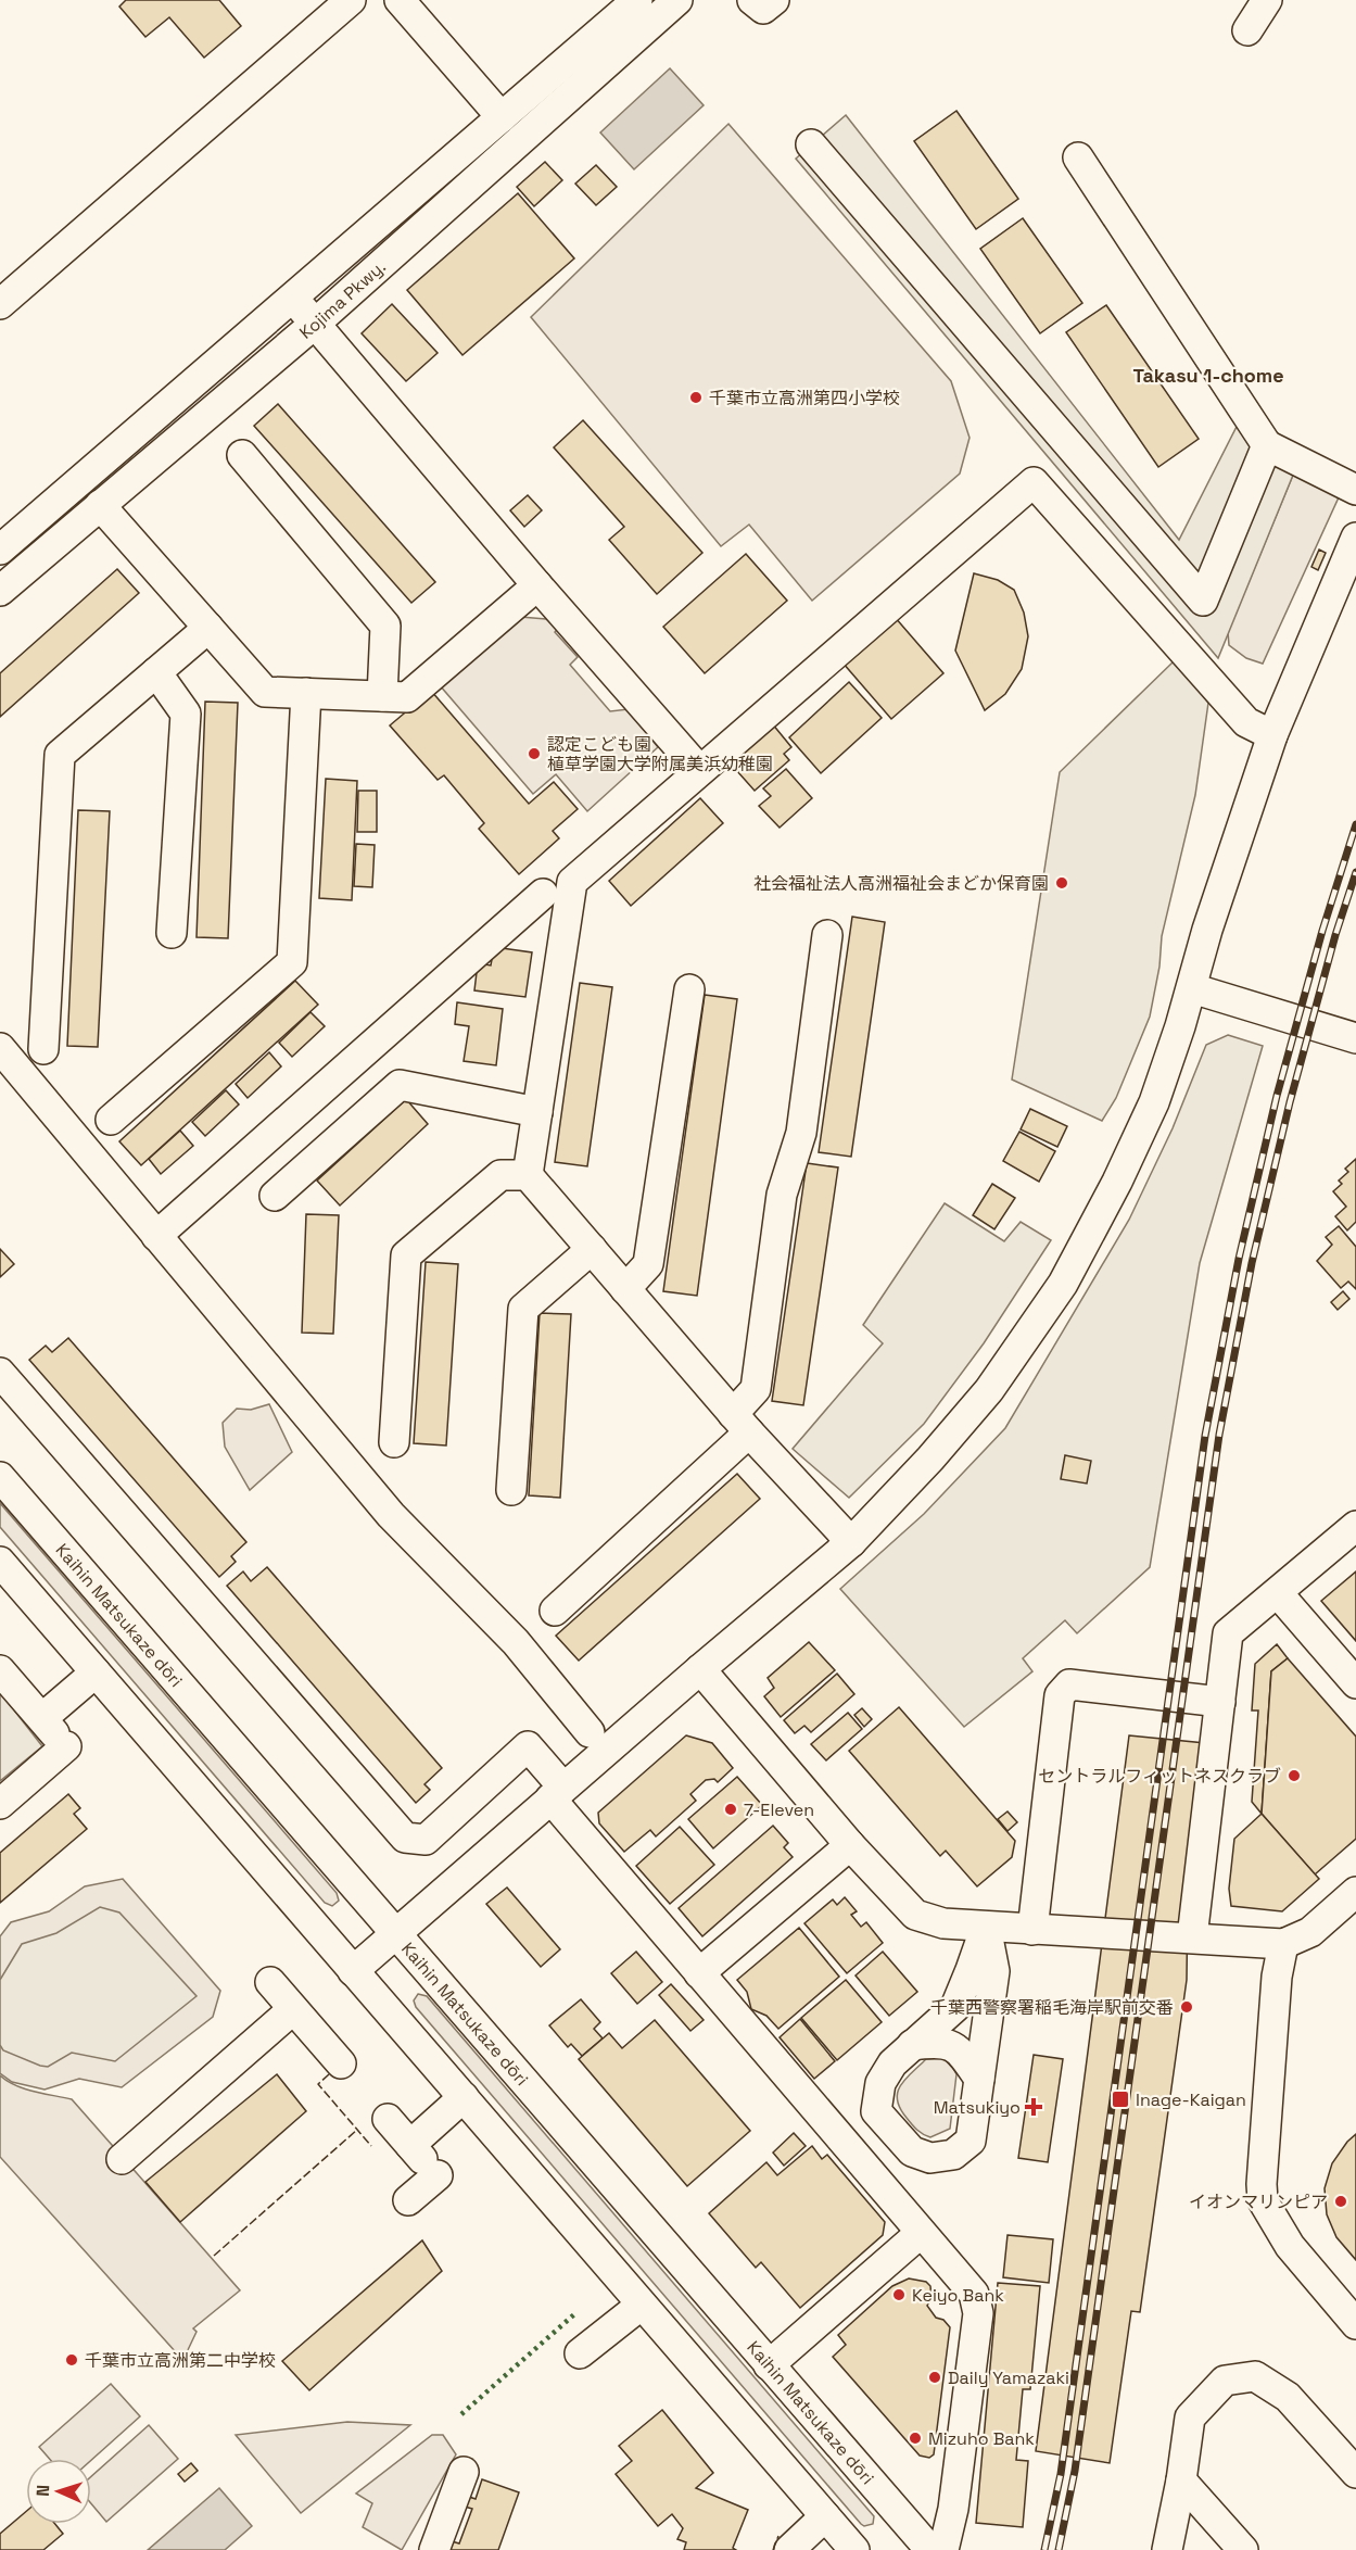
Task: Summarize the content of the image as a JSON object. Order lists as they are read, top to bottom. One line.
{"streets":{"street":["Kojima Pkwy.","Kaihin Matsukaze dōri"]},"districts":["Takasu 1-chome"],"places":{"other":["千葉市立高洲第四小学校","認定こども園 植草学園大学附属美浜幼稚園","社会福祉法人高洲福祉会まどか保育園","セントラルフィットネスクラブ","7-Eleven","千葉西警察署稲毛海岸駅前交番","イオンマリンピア","Keiyo Bank","千葉市立高洲第二中学校","Daily Yamazaki","Mizuho Bank"],"transit":["Inage-Kaigan"],"health":["Matsukiyo"]},"north":"left"}
